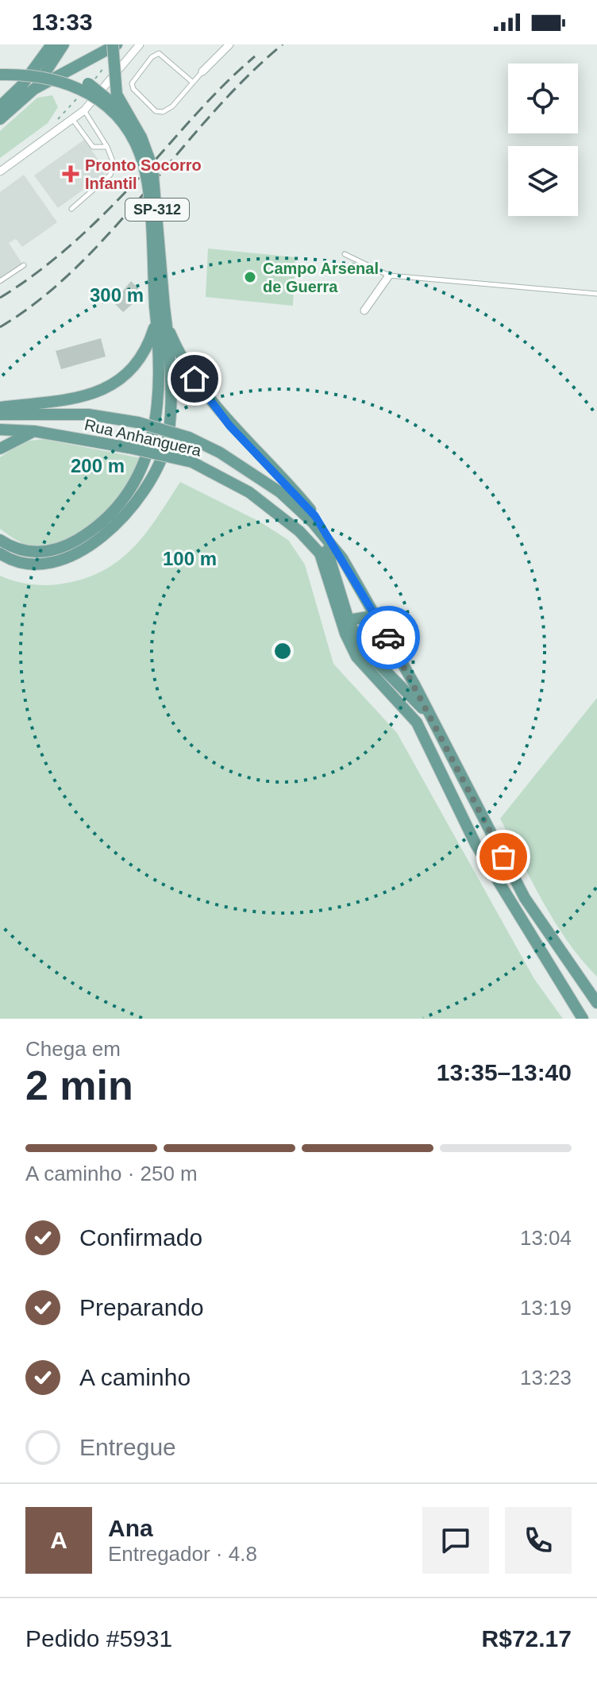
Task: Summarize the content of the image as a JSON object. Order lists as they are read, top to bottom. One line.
{"streets":{"main road":["SP-312","Rua Anhanguera"]},"crossings":[["SP-312","Rua Anhanguera"]],"places":{"health":["Pronto Socorro Infantil"],"other":["Campo Arsenal de Guerra"]},"page":{"status":"13:33","heading":["2 min","Chega em","13:35–13:40"],"panel":["Ana","Entregador · 4.8","Pedido #5931","R$72.17"],"bar":"A caminho · 250 m","list":[["Confirmado","13:04"],["Preparando","13:19"],["A caminho","13:23"],"Entregue"],"round":"A"},"rings":["300 m","200 m","100 m"]}
